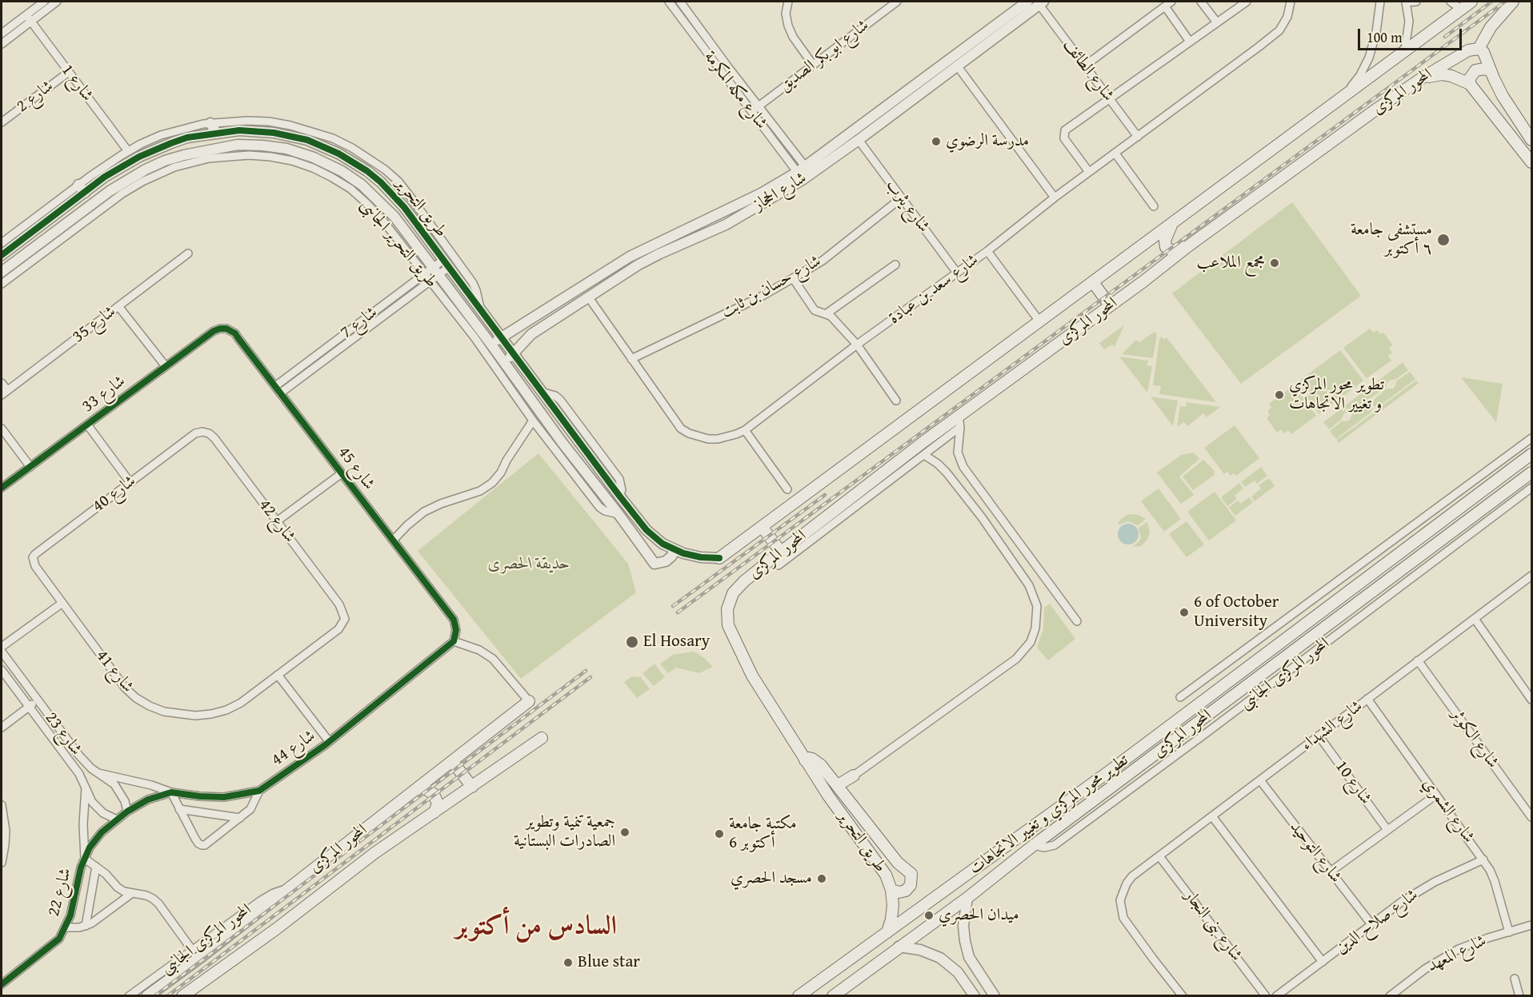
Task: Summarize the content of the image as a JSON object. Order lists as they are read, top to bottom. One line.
{"streets":{"main road":["المحور المركزى","طريق التحرير","تطوير محور المركزي و تغيير الاتجاهات"],"street":["شارع ابو بكر الصديق","شارع الطائف","شارع 1","شارع مكه المكرمة","شارع 2","شارع الحجاز","شارع يثرب","طريق التحرير الجانبى","شارع حسان بن ثابت","شارع سعد بن عبادة","شارع 7","شارع 35","شارع 33","شارع 45","شارع 40","شارع 42","شارع 41","المحور المركزى الجانبى","شارع الشهداء","شارع 23","شارع الكوثر","شارع 44","شارع 10","شارع الشمري","شارع التوحيد","شارع 22","شارع صلاح الدين","شارع بنى النجار","شارع المعهد"]},"crossings":[["شارع ابو بكر الصديق","شارع مكه المكرمة"],["شارع الطائف","شارع الحجاز"],["شارع الطائف","شارع سعد بن عبادة"],["شارع 1","شارع 2"],["شارع 1","طريق التحرير الجانبى"],["شارع مكه المكرمة","شارع الحجاز"],["المحور المركزى","طريق التحرير"],["المحور المركزى","المحور المركزى الجانبى"],["شارع الحجاز","شارع يثرب"],["شارع الحجاز","طريق التحرير"],["شارع الحجاز","شارع سعد بن عبادة"],["شارع يثرب","شارع حسان بن ثابت"],["شارع يثرب","شارع سعد بن عبادة"],["طريق التحرير","طريق التحرير الجانبى"],["طريق التحرير","شارع 7"],["طريق التحرير","تطوير محور المركزي و تغيير الاتجاهات"],["طريق التحرير الجانبى","شارع 7"],["شارع حسان بن ثابت","شارع سعد بن عبادة"],["شارع 7","شارع 45"],["شارع 33","شارع 45"],["شارع 45","شارع 44"],["شارع 40","شارع 42"],["شارع 40","شارع 41"],["شارع 42","شارع 41"],["شارع الشهداء","شارع الكوثر"],["شارع الشهداء","شارع 10"],["شارع الشهداء","شارع الشمري"],["شارع الشهداء","شارع التوحيد"],["شارع الشهداء","شارع بنى النجار"],["شارع 23","شارع 44"],["شارع 23","شارع 22"],["شارع 44","شارع 22"],["شارع الشمري","شارع صلاح الدين"],["شارع الشمري","شارع المعهد"],["شارع التوحيد","شارع صلاح الدين"]],"districts":["السادس من أكتوبر"],"parks":["حديقة الحصرى"],"places":["مدرسة الرضوي","مستشفى جامعة ٦ أكتوبر","مجمع الملاعب","تطوير محور المركزي و تغيير الاتجاهات","6 of October University","El Hosary","جمعية تنمية وتطوير الصادرات البستانية","مكتبة جامعة 6 أكتوبر","مسجد الحصري","ميدان الحصري","Blue star"],"scale_bar":"100 m"}
